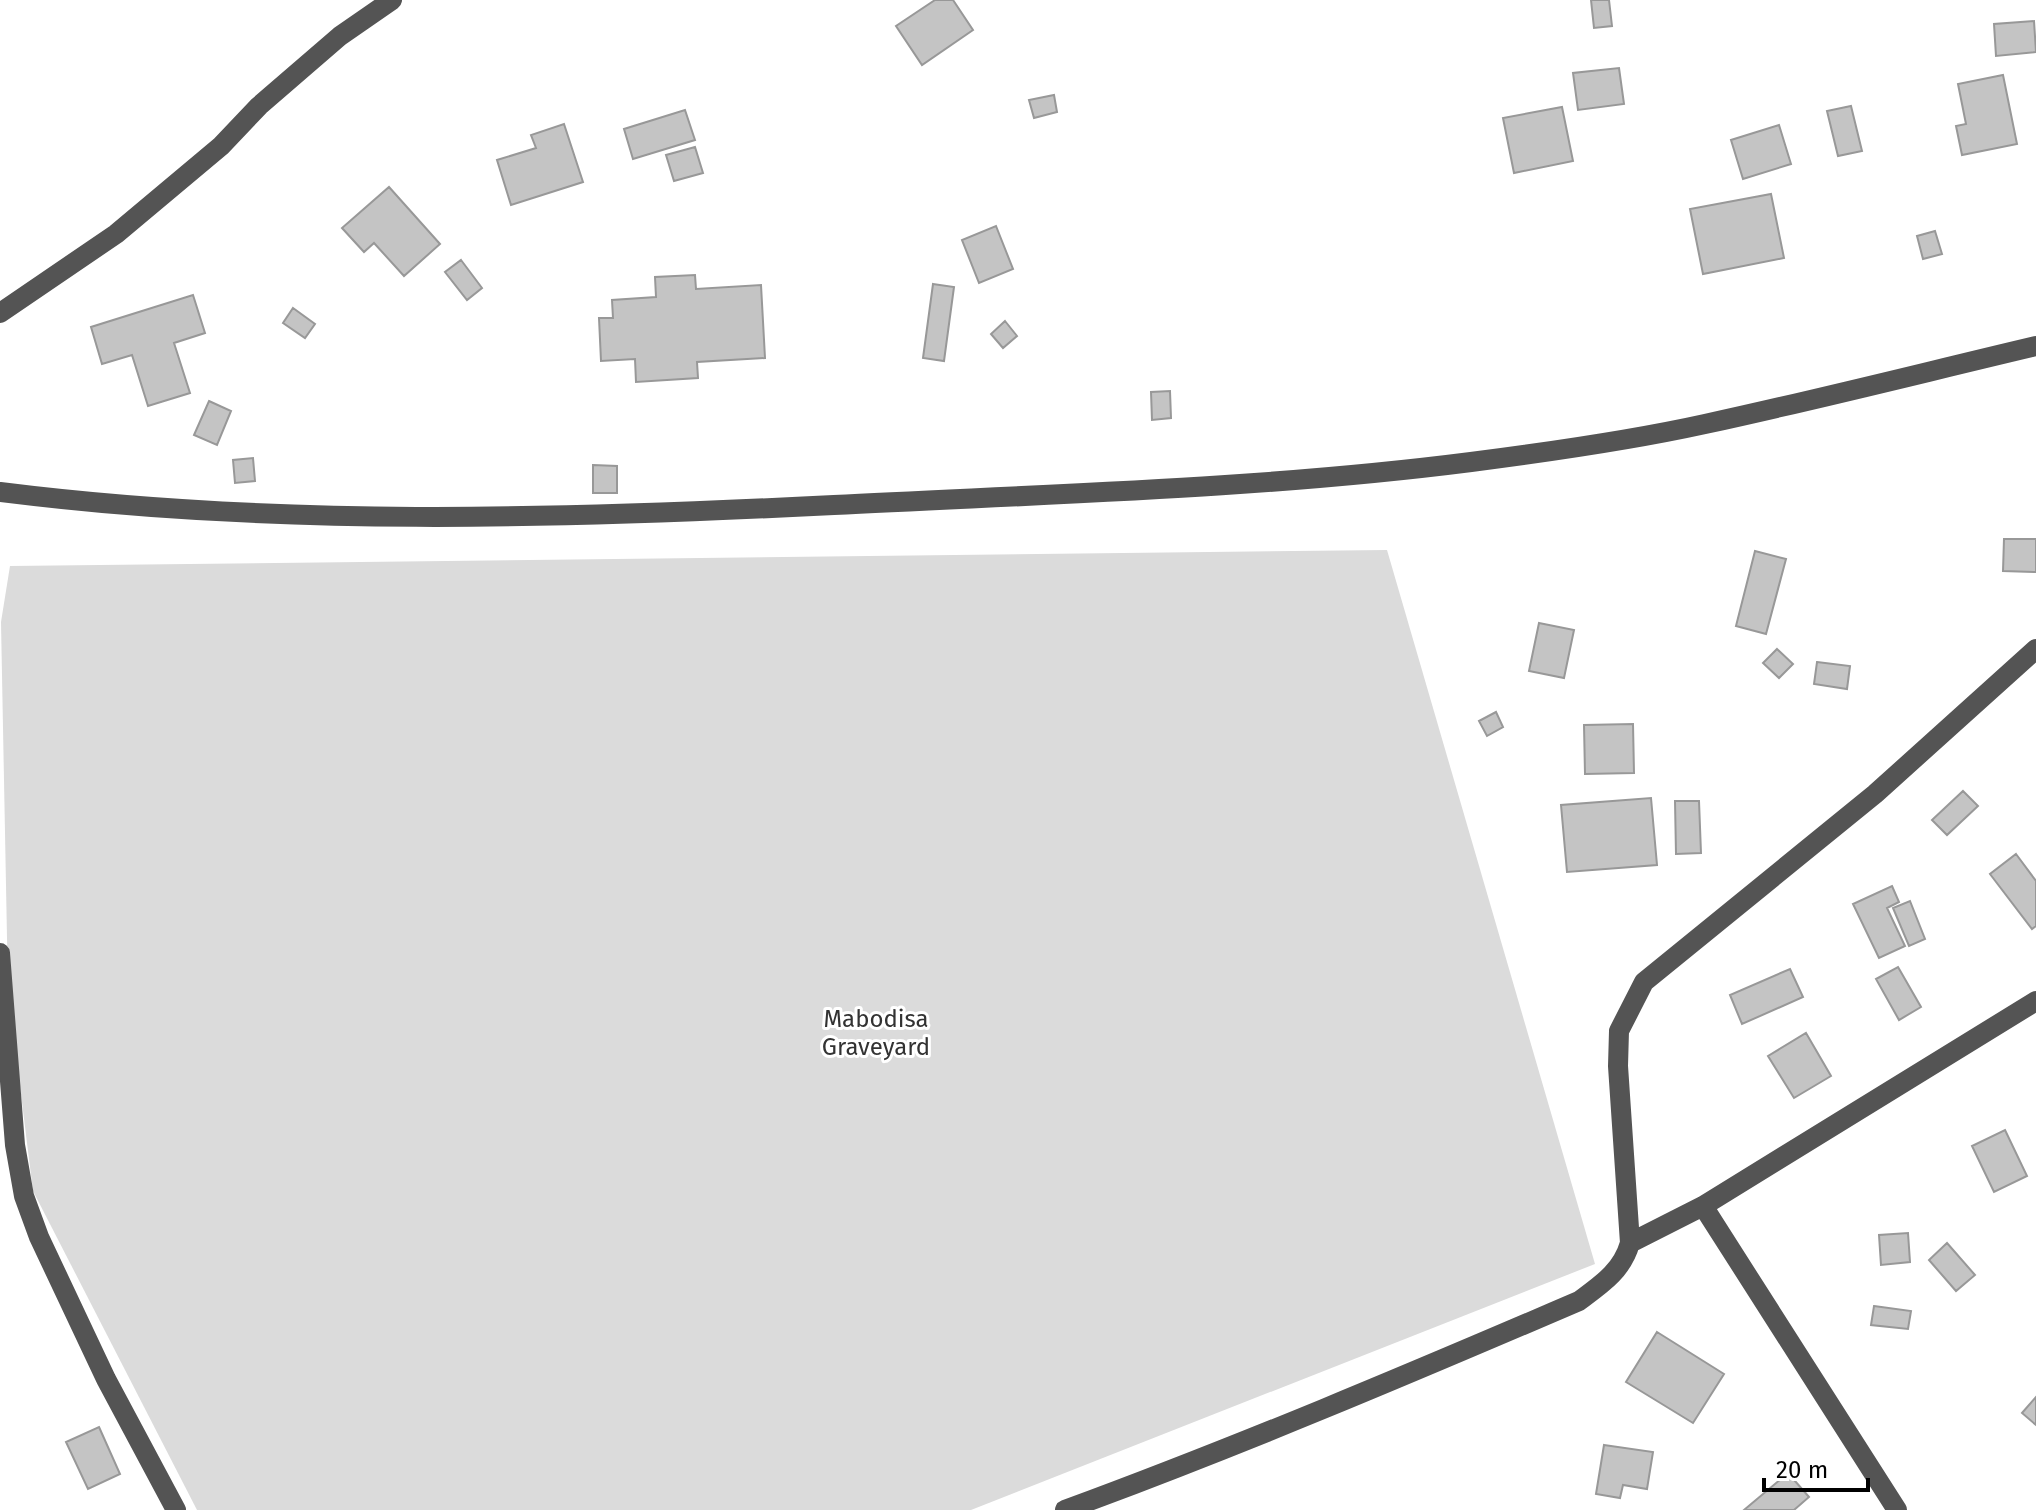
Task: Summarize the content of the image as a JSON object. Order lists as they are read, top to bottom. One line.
{"parks":["Mabodisa Graveyard"],"scale_bar":"20 m"}
